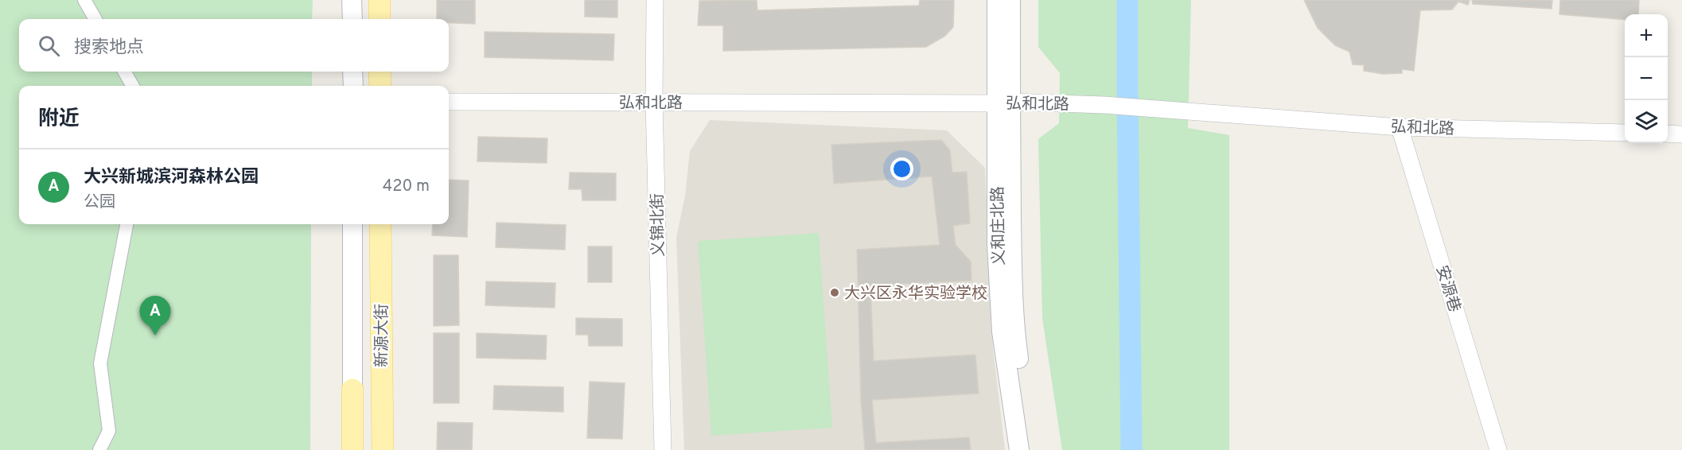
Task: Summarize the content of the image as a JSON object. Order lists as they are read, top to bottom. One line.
{"streets":{"main road":["义和庄北路","新源大街"],"street":["弘和北路","义锦北街","安源巷"]},"crossings":[["弘和北路","义锦北街"],["弘和北路","义和庄北路"],["弘和北路","安源巷"]],"places":["大兴区永华实验学校"],"page":{"map_buttons":["+","−"],"search":"搜索地点","heading":"附近","list":[{"mark":"A","name":"大兴新城滨河森林公园","note":"公园","value":"420 m"}],"pins":"A"}}
